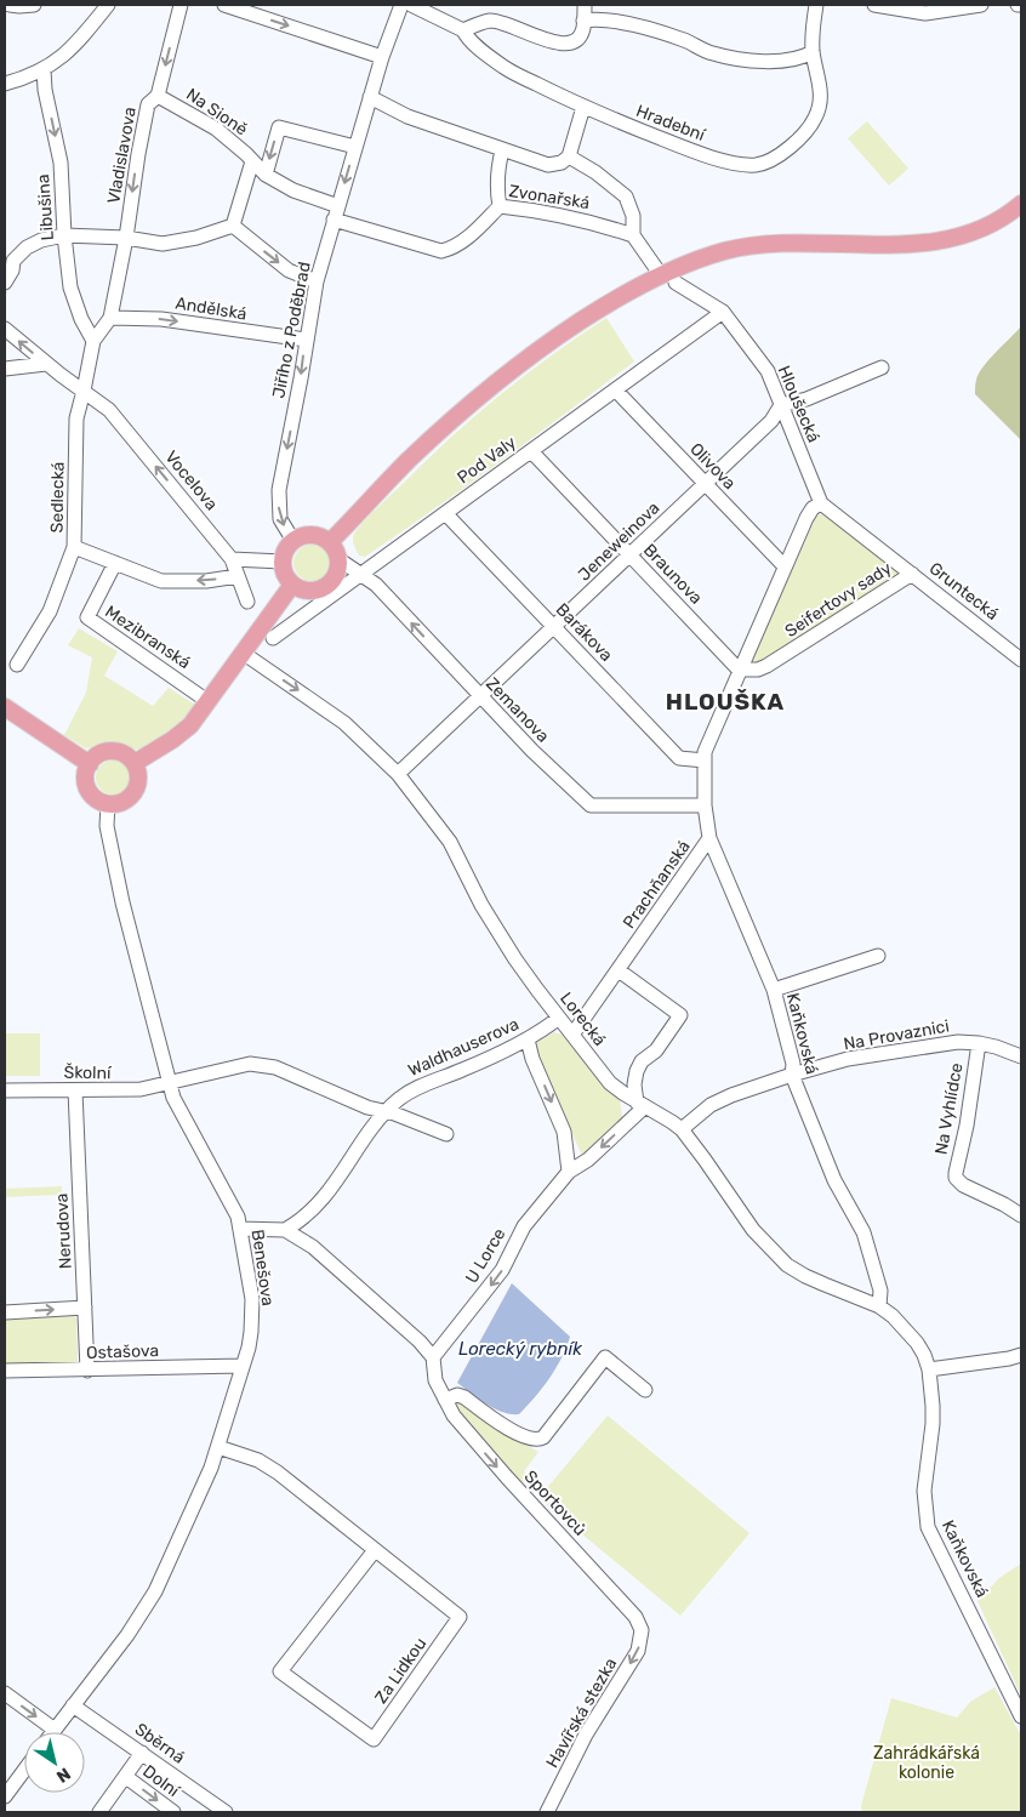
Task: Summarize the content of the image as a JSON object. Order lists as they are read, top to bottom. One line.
{"streets":{"street":["Na Sioně","Hradební","Vladislavova","Zvonařská","Libušina","Andělská","Jiřího z Poděbrad","Hloušecká","Pod Valy","Olivova","Vocelova","Sedlecká","Jeneweinova","Braunova","Gruntecká","Seifertovy sady","Barákova","Mezibranská","Zemanova","Prachňanská","Lorecká","Kaňkovská","Na Provaznici","Waldhauserova","Školní","Na Vyhlídce","Nerudova","U Lorce","Benešova","Ostašova","Sportovců","Za Lidkou","Havířská stezka","Sběrná","Dolní"]},"crossings":[["Na Sioně","Vladislavova"],["Na Sioně","Zvonařská"],["Na Sioně","Jiřího z Poděbrad"],["Vladislavova","Andělská"],["Zvonařská","Jiřího z Poděbrad"],["Libušina","Sedlecká"],["Andělská","Jiřího z Poděbrad"],["Jiřího z Poděbrad","Zemanova"],["Hloušecká","Pod Valy"],["Hloušecká","Jeneweinova"],["Hloušecká","Seifertovy sady"],["Pod Valy","Olivova"],["Pod Valy","Braunova"],["Pod Valy","Barákova"],["Pod Valy","Zemanova"],["Olivova","Jeneweinova"],["Olivova","Seifertovy sady"],["Vocelova","Sedlecká"],["Jeneweinova","Braunova"],["Jeneweinova","Barákova"],["Jeneweinova","Zemanova"],["Jeneweinova","Lorecká"],["Braunova","Seifertovy sady"],["Braunova","Prachňanská"],["Gruntecká","Seifertovy sady"],["Seifertovy sady","Prachňanská"],["Barákova","Prachňanská"],["Zemanova","Prachňanská"],["Prachňanská","Lorecká"],["Prachňanská","Kaňkovská"],["Lorecká","Kaňkovská"],["Lorecká","Na Provaznici"],["Lorecká","Waldhauserova"],["Lorecká","U Lorce"],["Kaňkovská","Na Provaznici"],["Na Provaznici","Na Vyhlídce"],["Waldhauserova","Sportovců"],["Školní","Nerudova"],["Školní","Benešova"],["Nerudova","Ostašova"],["U Lorce","Sportovců"],["Benešova","Ostašova"],["Benešova","Sportovců"],["Benešova","Za Lidkou"],["Benešova","Sběrná"],["Sportovců","Havířská stezka"],["Sběrná","Dolní"]],"one_way":["Vladislavova","Libušina","Jiřího z Poděbrad","Vocelova","Zemanova","U Lorce","Sportovců","Havířská stezka","Dolní"],"districts":["HLOUŠKA"],"water":["Lorecký rybník"],"parks":["Zahrádkářská kolonie"],"north":"bottom right"}
